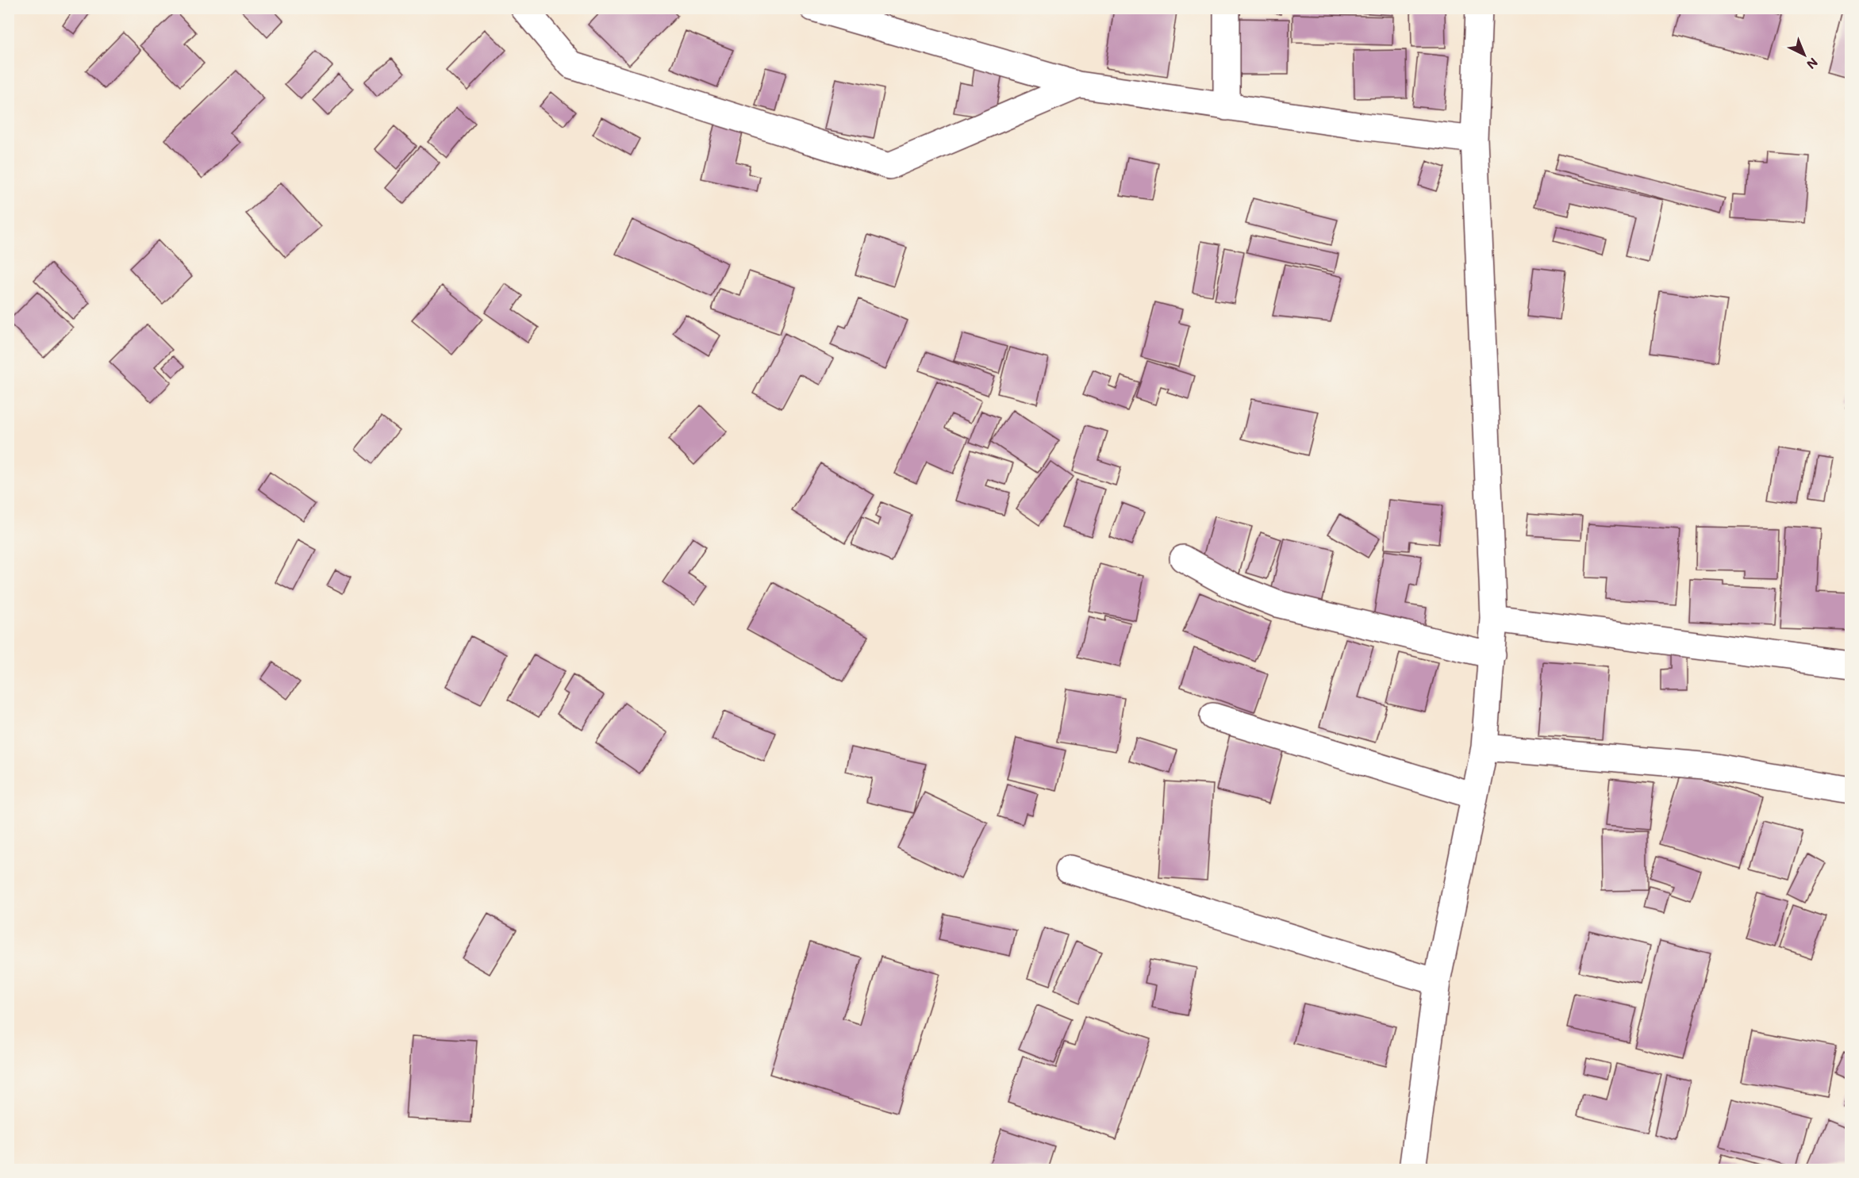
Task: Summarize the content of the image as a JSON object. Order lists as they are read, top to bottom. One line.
{"north":"bottom right"}
